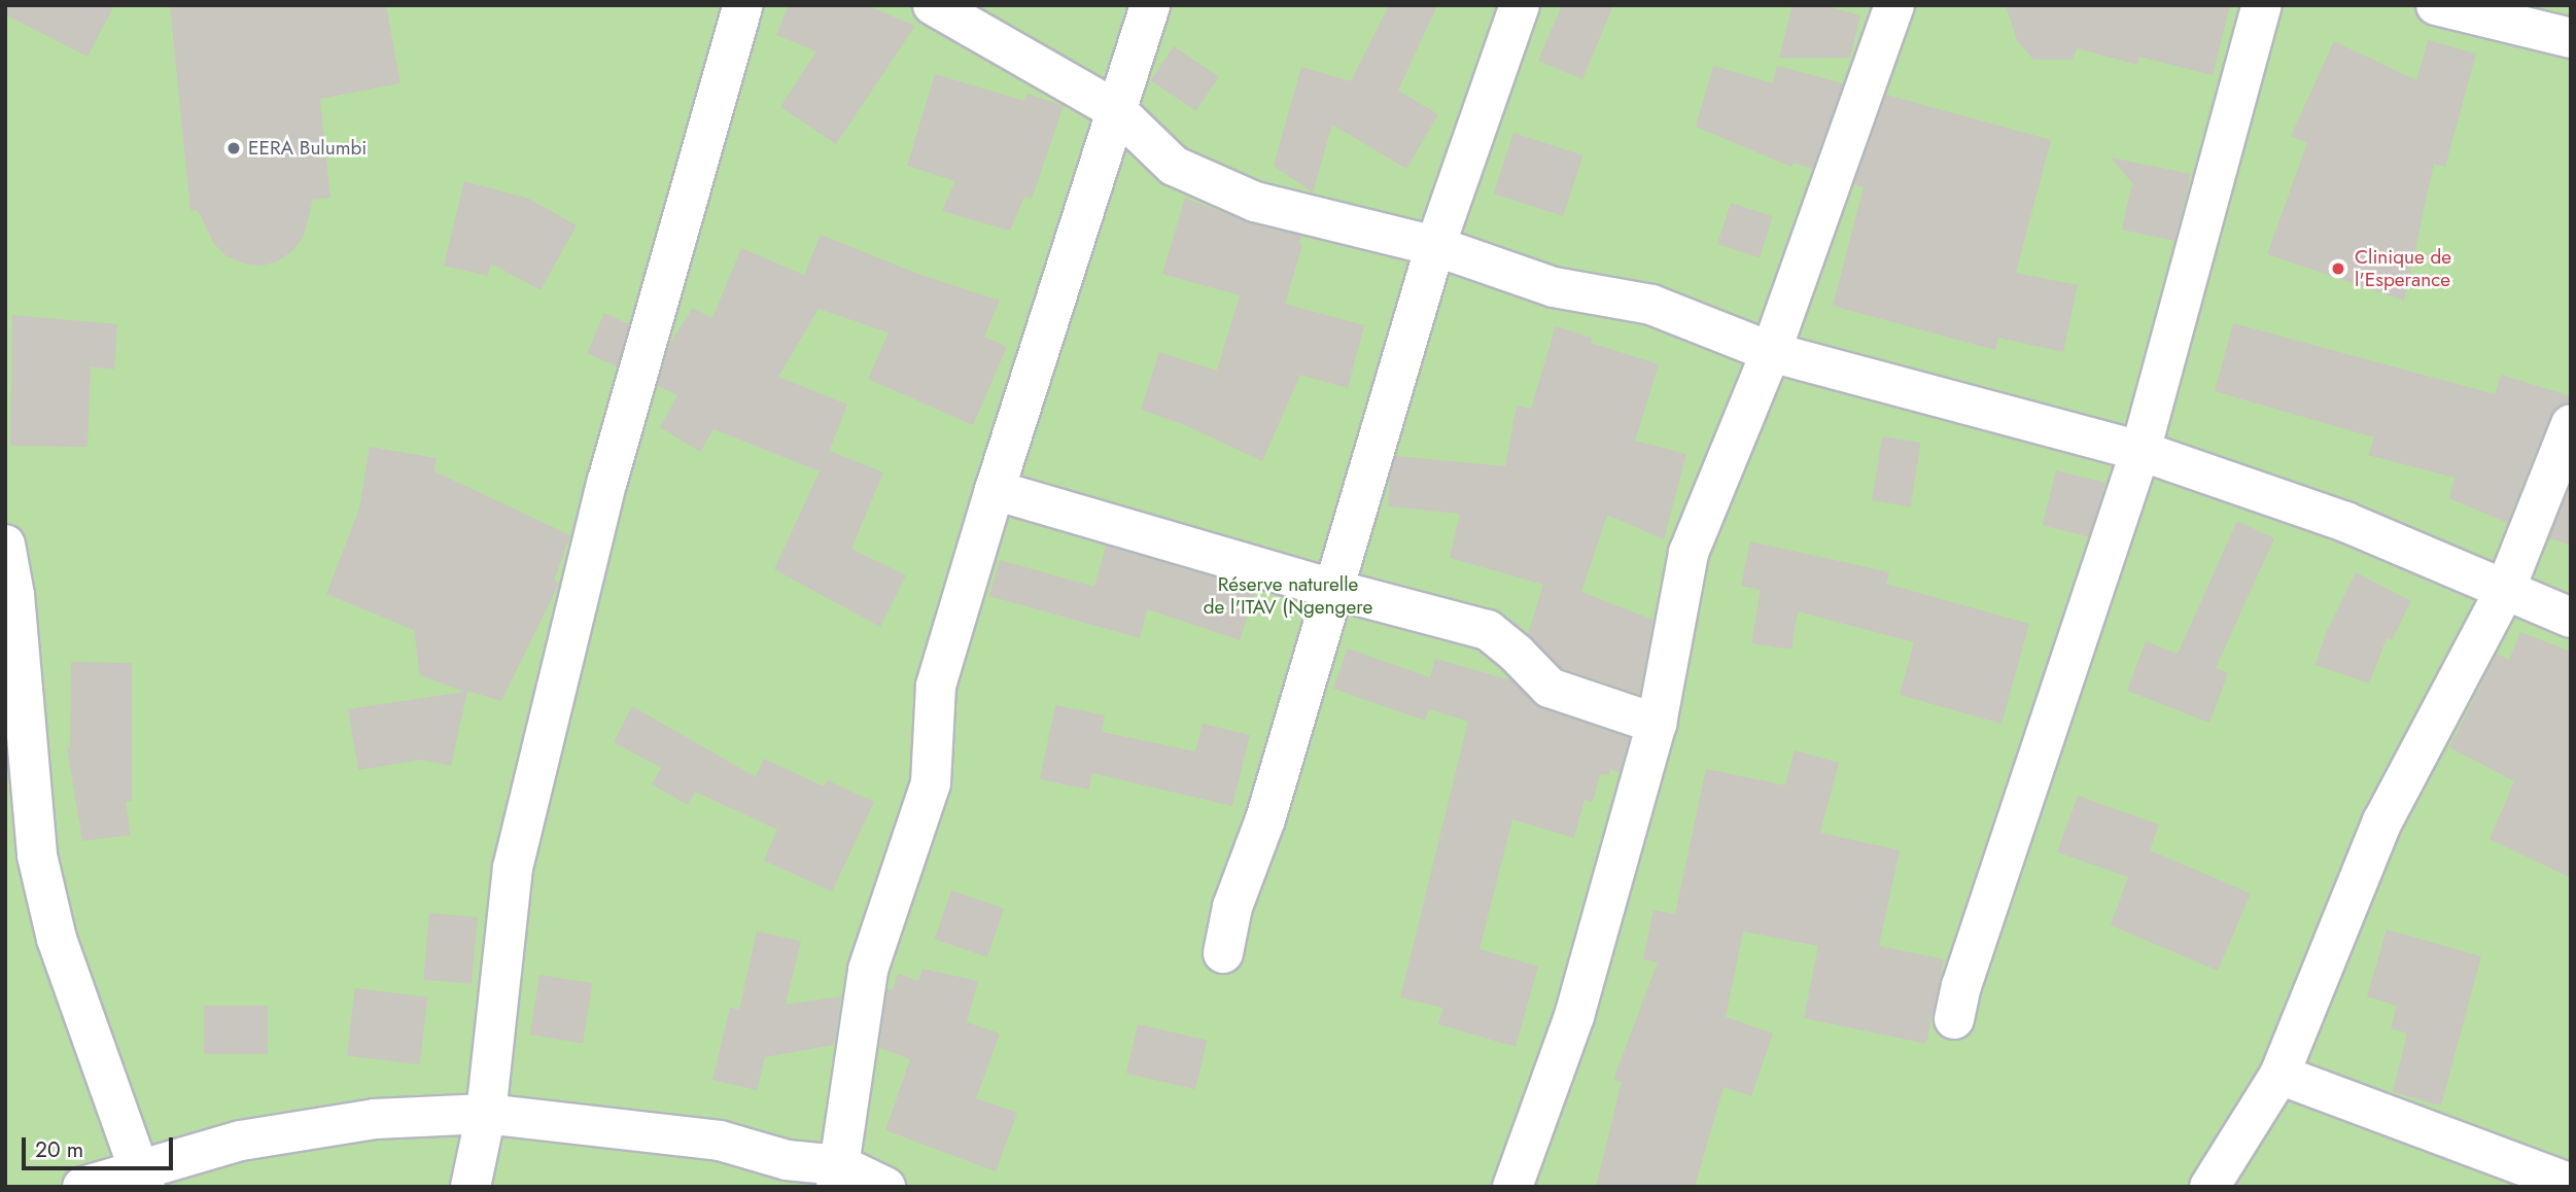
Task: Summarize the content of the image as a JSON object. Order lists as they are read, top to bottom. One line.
{"parks":["Réserve naturelle de l'ITAV (Ngengere"],"places":["EERA Bulumbi","Clinique de l'Esperance"],"scale_bar":"20 m"}
